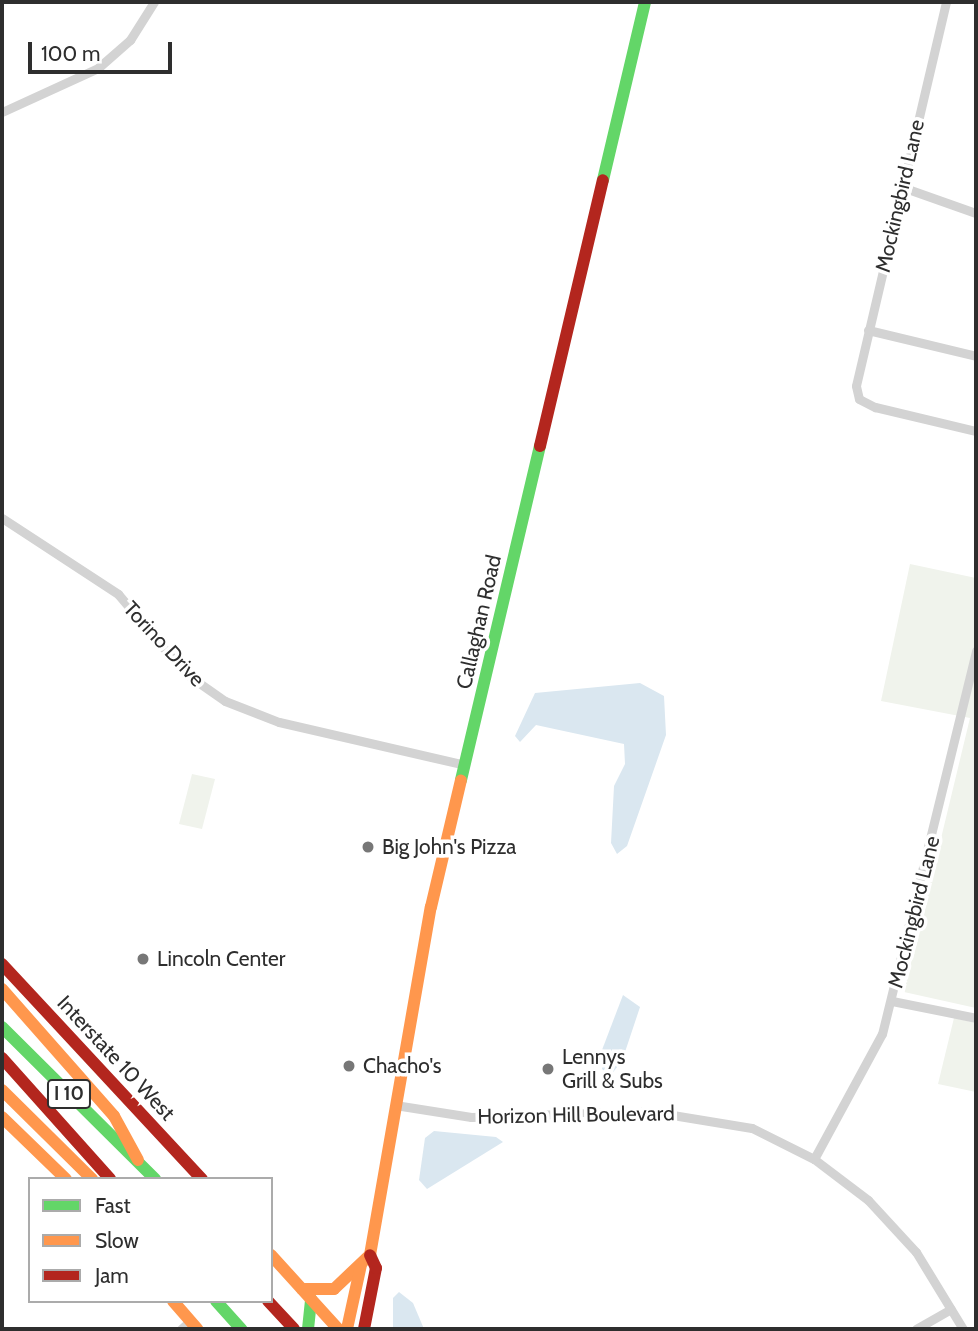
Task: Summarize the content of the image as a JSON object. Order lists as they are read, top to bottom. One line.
{"streets":{"main road":["Callaghan Road","Interstate 10 West","I 10"],"street":["Mockingbird Lane","Torino Drive","Horizon Hill Boulevard"]},"crossings":[["Mockingbird Lane","Horizon Hill Boulevard"],["Callaghan Road","Torino Drive"],["Callaghan Road","Horizon Hill Boulevard"]],"places":["Big John's Pizza","Lincoln Center","Chacho's","Lennys Grill & Subs"],"legend":["Fast","Slow","Jam"],"scale_bar":"100 m"}
